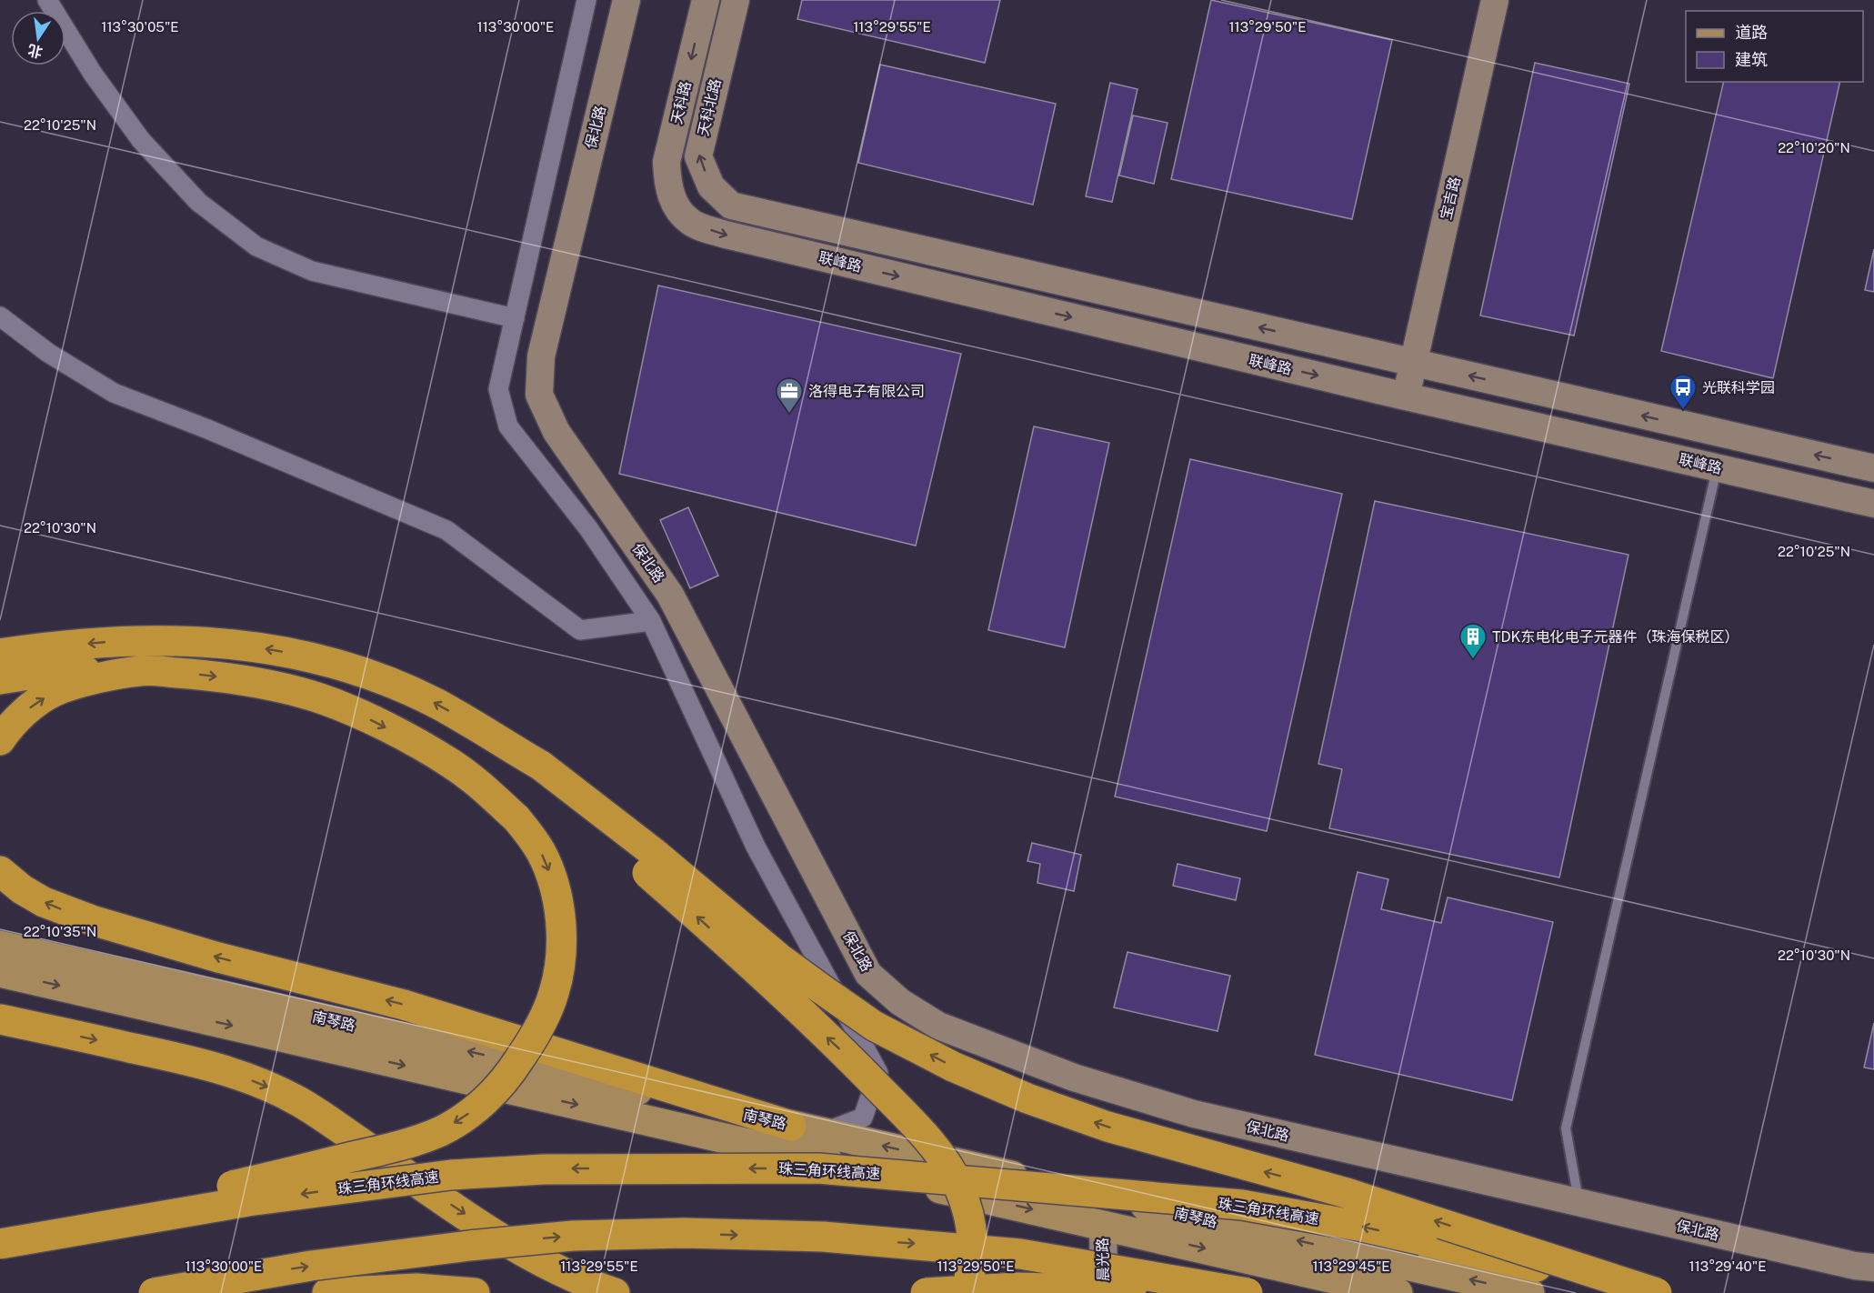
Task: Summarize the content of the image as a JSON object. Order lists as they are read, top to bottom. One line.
{"streets":{"highway":["珠三角环线高速"],"main road":["南琴路"],"street":["天科路","天科北路","保北路","宝吉路","联峰路","晨光路"]},"crossings":[["天科路","联峰路"],["天科北路","联峰路"],["宝吉路","联峰路"],["南琴路","晨光路"]],"places":{"bus stop":["光联科学园"],"office":["洛得电子有限公司"],"building":["TDK东电化电子元器件（珠海保税区）"]},"legend":["道路","建筑"],"north":"bottom","coordinates":["113°30'05\"E","113°30'00\"E","113°29'55\"E","113°29'50\"E","22°10'25\"N","22°10'20\"N","22°10'30\"N","22°10'35\"N","113°29'45\"E","113°29'40\"E"]}
